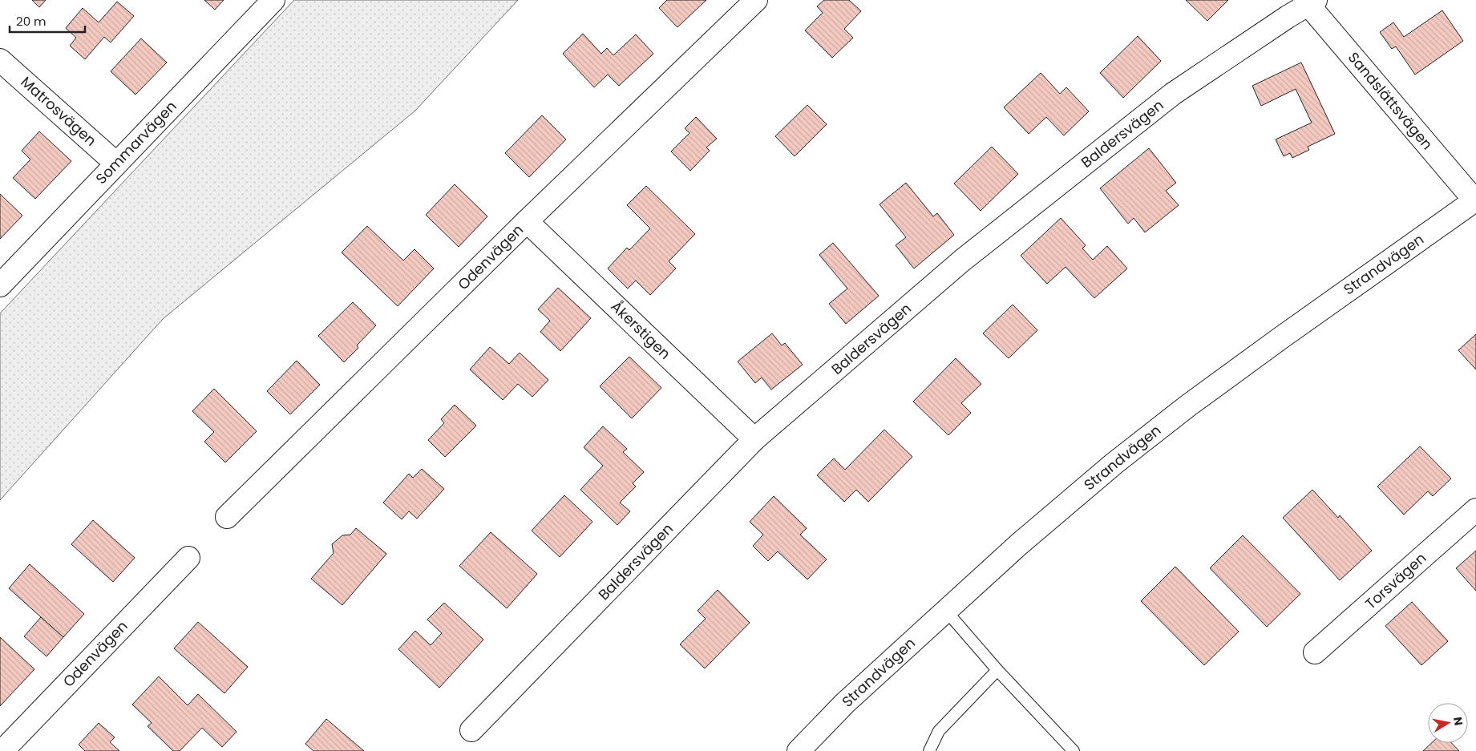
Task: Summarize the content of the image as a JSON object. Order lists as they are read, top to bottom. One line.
{"streets":{"street":["Sandslättsvägen","Matrosvägen","Baldersvägen","Sommarvägen","Odenvägen","Strandvägen","Åkerstigen","Torsvägen"]},"crossings":[["Sandslättsvägen","Baldersvägen"],["Sandslättsvägen","Strandvägen"],["Matrosvägen","Sommarvägen"],["Baldersvägen","Åkerstigen"],["Odenvägen","Åkerstigen"]],"scale_bar":"20 m","north":"right"}
